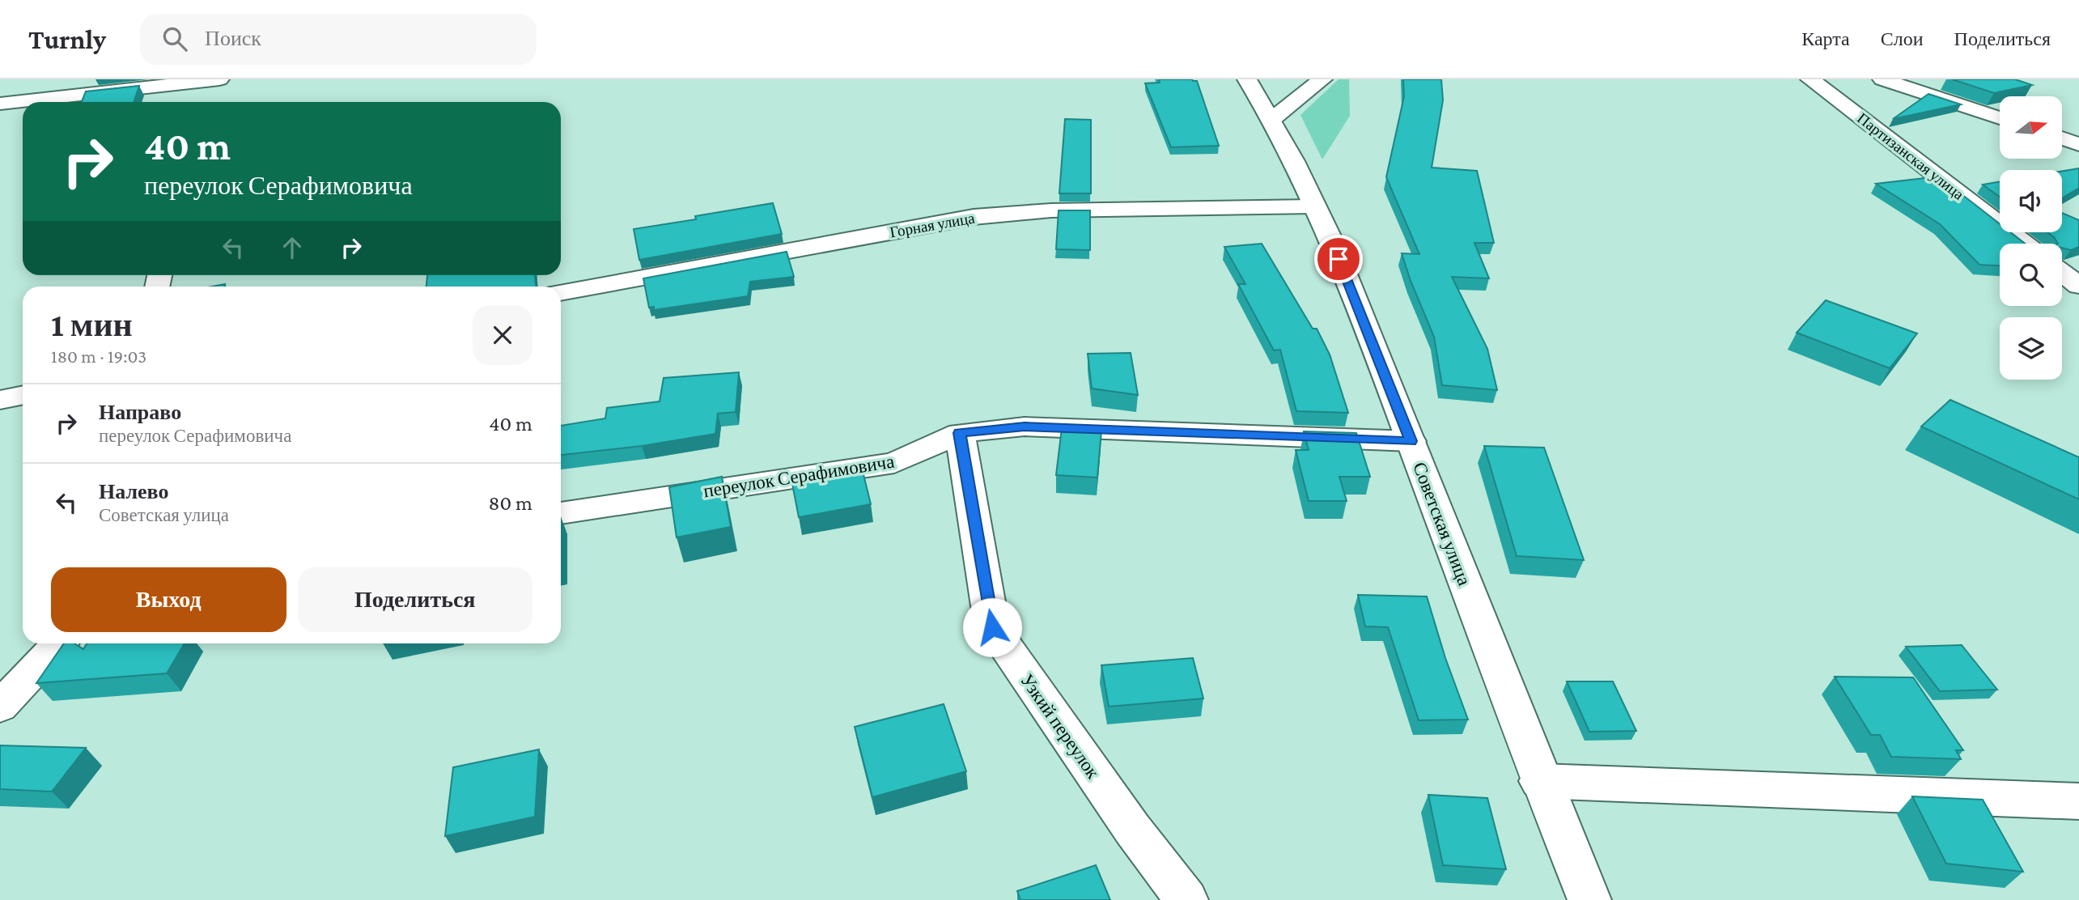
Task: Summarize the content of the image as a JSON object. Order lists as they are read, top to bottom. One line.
{"streets":{"street":["Партизанская улица","Горная улица","переулок Серафимовича","Советская улица","Узкий переулок"]},"crossings":[["Горная улица","Советская улица"],["переулок Серафимовича","Советская улица"],["переулок Серафимовича","Узкий переулок"]],"north":"right","page":{"header":"Turnly","search":"Поиск","nav":["Карта","Слои","Поделиться"],"turn":["40 m","переулок Серафимовича"],"heading":["1 мин","180 m · 19:03"],"list":[{"name":"Направо","note":"переулок Серафимовича","value":"40 m"},{"name":"Налево","note":"Советская улица","value":"80 m"}],"buttons":["Выход","Поделиться"]}}
